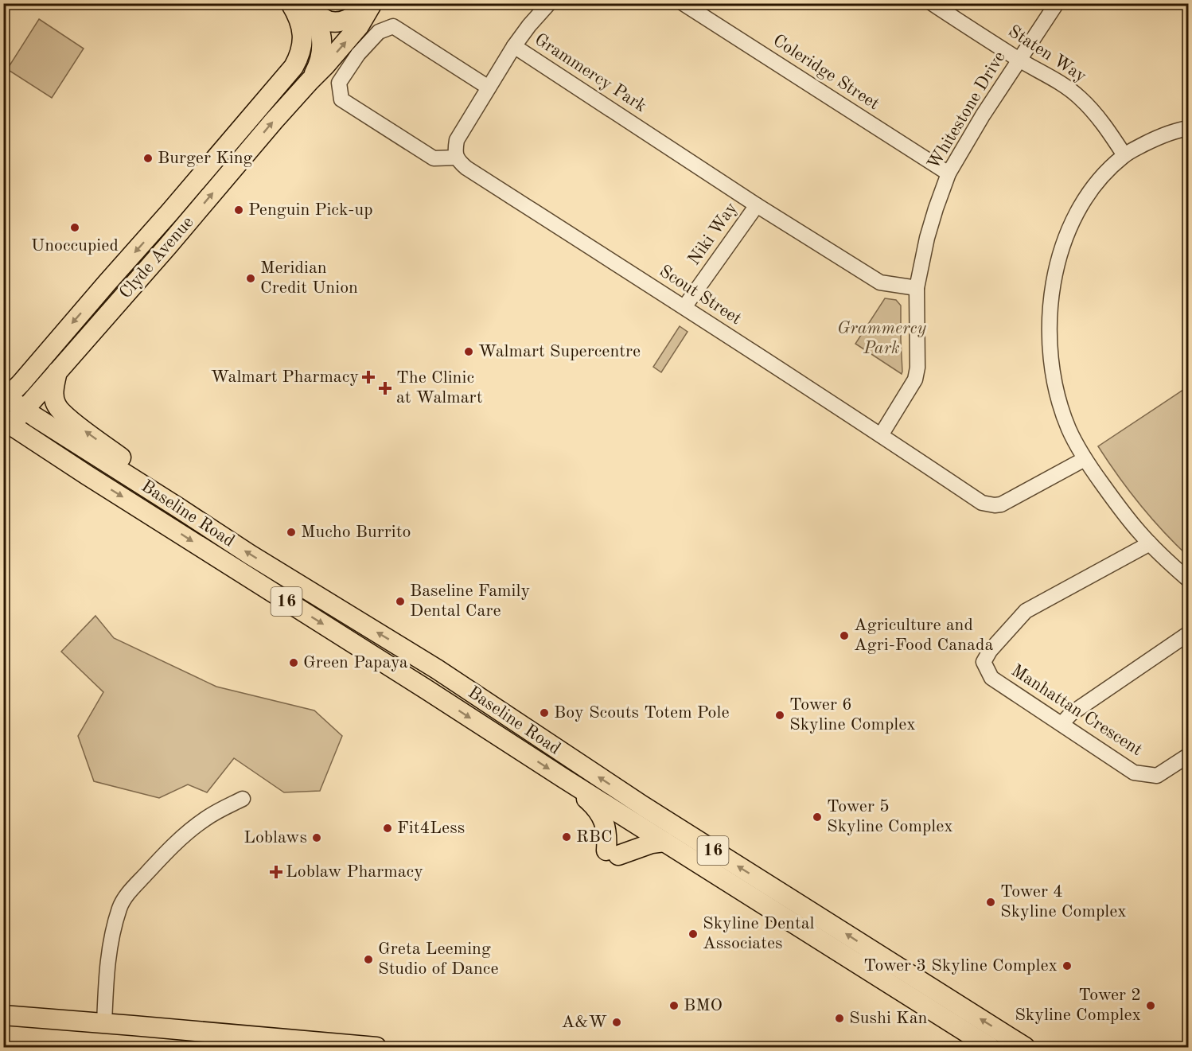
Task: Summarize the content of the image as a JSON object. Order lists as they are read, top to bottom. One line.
{"streets":{"main road":["Clyde Avenue","Baseline Road","16"],"street":["Staten Way","Coleridge Street","Grammercy Park","Whitestone Drive","Niki Way","Scout Street","Manhattan Crescent"]},"crossings":[["Staten Way","Whitestone Drive"],["Coleridge Street","Whitestone Drive"],["Grammercy Park","Whitestone Drive"],["Grammercy Park","Niki Way"],["Whitestone Drive","Scout Street"],["Niki Way","Scout Street"],["Clyde Avenue","Baseline Road"]],"parks":["Grammercy Park"],"places":{"other":["Burger King","Penguin Pick-up","Unoccupied","Meridian Credit Union","Walmart Supercentre","Mucho Burrito","Baseline Family Dental Care","Agriculture and Agri-Food Canada","Green Papaya","Boy Scouts Totem Pole","Tower 6 Skyline Complex","Tower 5 Skyline Complex","Fit4Less","RBC","Loblaws","Tower 4 Skyline Complex","Skyline Dental Associates","Greta Leeming Studio of Dance","Tower 3 Skyline Complex","BMO","Tower 2 Skyline Complex","Sushi Kan","A&W"],"health":["Walmart Pharmacy","The Clinic at Walmart","Loblaw Pharmacy"]}}
